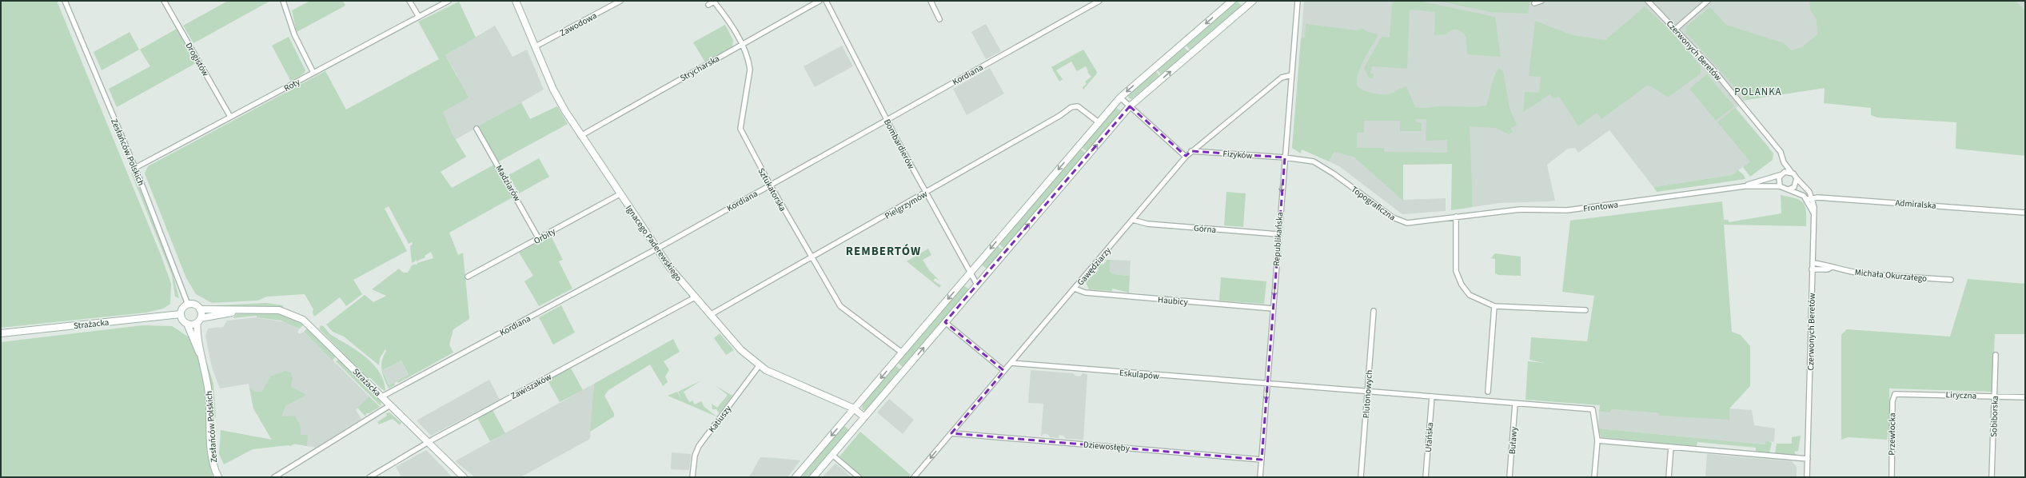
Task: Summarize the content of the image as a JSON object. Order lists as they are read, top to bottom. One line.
{"streets":{"street":["Zawodowa","Czerwonych Beretów","Drogistów","Strycharska","Kordiana","Roty","Bombardierów","Zesłańców Polskich","Fizyków","Madziarów","Sztukatorska","Topograficzna","Admiralska","Pielgrzymów","Frontowa","Górna","Orbity","Republikańska","Ignacego Paderewskiego","Gawędziarzy","Michała Okurzałego","Haubicy","Strażacka","Eskulapów","Zawiszaków","Plutonowych","Liryczna","Sobiborska","Katiuszy","Przewłocka","Ułańska","Buławy","Dziewosłęby"]},"crossings":[["Zawodowa","Ignacego Paderewskiego"],["Czerwonych Beretów","Admiralska"],["Czerwonych Beretów","Frontowa"],["Czerwonych Beretów","Michała Okurzałego"],["Drogistów","Roty"],["Strycharska","Sztukatorska"],["Strycharska","Ignacego Paderewskiego"],["Kordiana","Bombardierów"],["Kordiana","Sztukatorska"],["Kordiana","Ignacego Paderewskiego"],["Kordiana","Strażacka"],["Roty","Zesłańców Polskich"],["Bombardierów","Pielgrzymów"],["Zesłańców Polskich","Strażacka"],["Fizyków","Topograficzna"],["Fizyków","Republikańska"],["Fizyków","Gawędziarzy"],["Madziarów","Orbity"],["Sztukatorska","Pielgrzymów"],["Topograficzna","Frontowa"],["Topograficzna","Republikańska"],["Pielgrzymów","Ignacego Paderewskiego"],["Górna","Republikańska"],["Górna","Gawędziarzy"],["Orbity","Ignacego Paderewskiego"],["Republikańska","Gawędziarzy"],["Republikańska","Haubicy"],["Republikańska","Eskulapów"],["Republikańska","Dziewosłęby"],["Ignacego Paderewskiego","Zawiszaków"],["Ignacego Paderewskiego","Katiuszy"],["Gawędziarzy","Haubicy"],["Gawędziarzy","Eskulapów"],["Gawędziarzy","Dziewosłęby"],["Strażacka","Zawiszaków"],["Eskulapów","Plutonowych"],["Eskulapów","Ułańska"],["Eskulapów","Buławy"],["Liryczna","Sobiborska"],["Liryczna","Przewłocka"]],"one_way":["Republikańska"],"districts":["POLANKA","REMBERTÓW"]}
